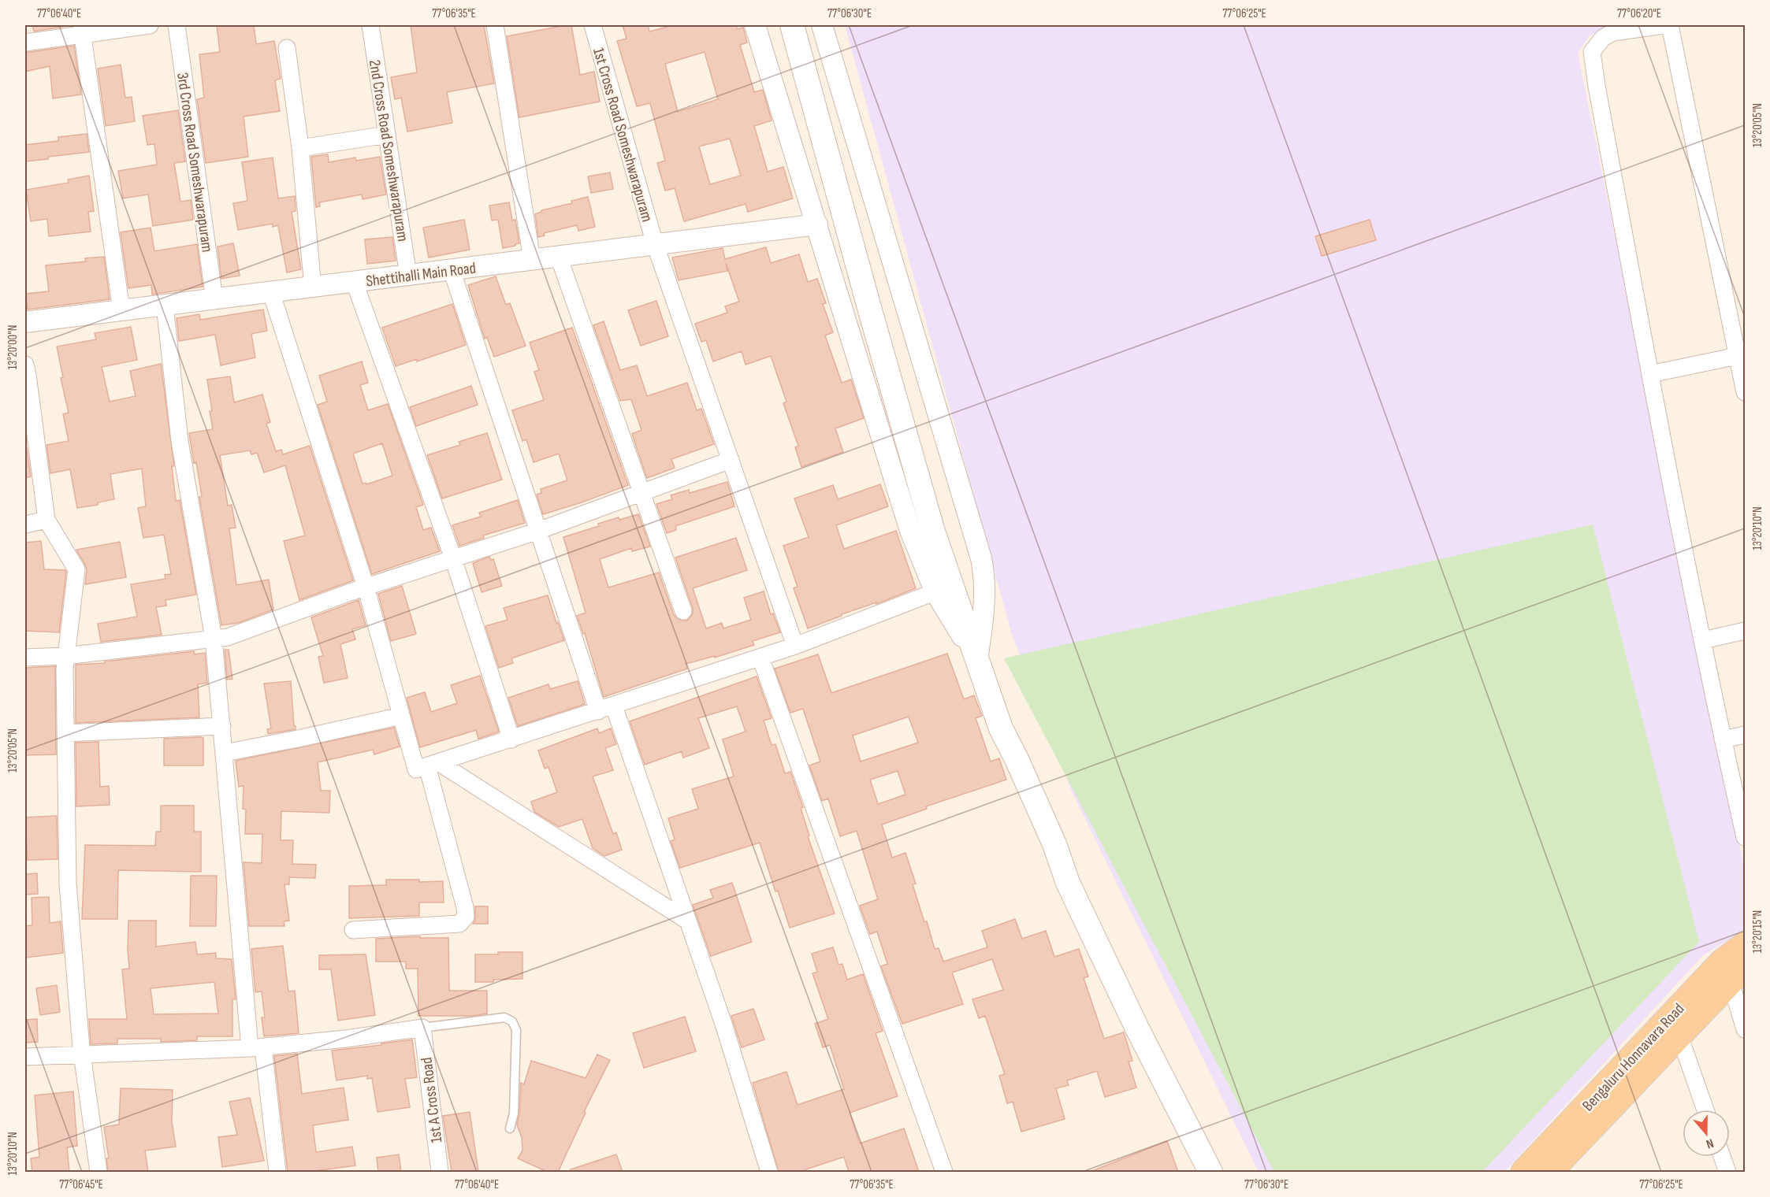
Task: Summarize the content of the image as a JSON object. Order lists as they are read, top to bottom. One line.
{"streets":{"main road":["Bengaluru Honnavara Road"],"street":["1st Cross Road Someshwarapuram","2nd Cross Road Someshwarapuram","3rd Cross Road Someshwarapuram","Shettihalli Main Road","1st A Cross Road"]},"crossings":[["1st Cross Road Someshwarapuram","Shettihalli Main Road"],["2nd Cross Road Someshwarapuram","Shettihalli Main Road"],["3rd Cross Road Someshwarapuram","Shettihalli Main Road"]],"north":"bottom","coordinates":["77°06'40\"E","77°06'35\"E","77°06'30\"E","77°06'25\"E","77°06'20\"E","13°20'05\"N","13°20'00\"N","13°20'10\"N","13°20'15\"N","77°06'45\"E"]}
